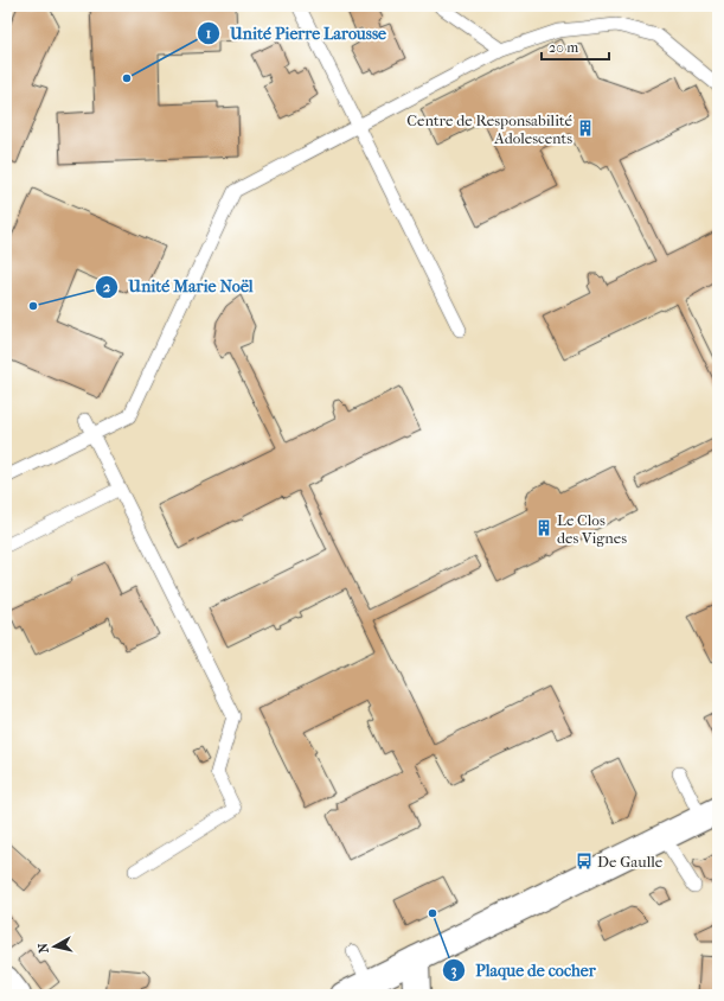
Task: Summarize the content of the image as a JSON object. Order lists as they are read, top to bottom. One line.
{"places":{"other":["Unité Pierre Larousse","Unité Marie Noël","Plaque de cocher"],"building":["Centre de Responsabilité Adolescents","Le Clos des Vignes"],"bus stop":["De Gaulle"]},"scale_bar":"20 m","north":"left"}
